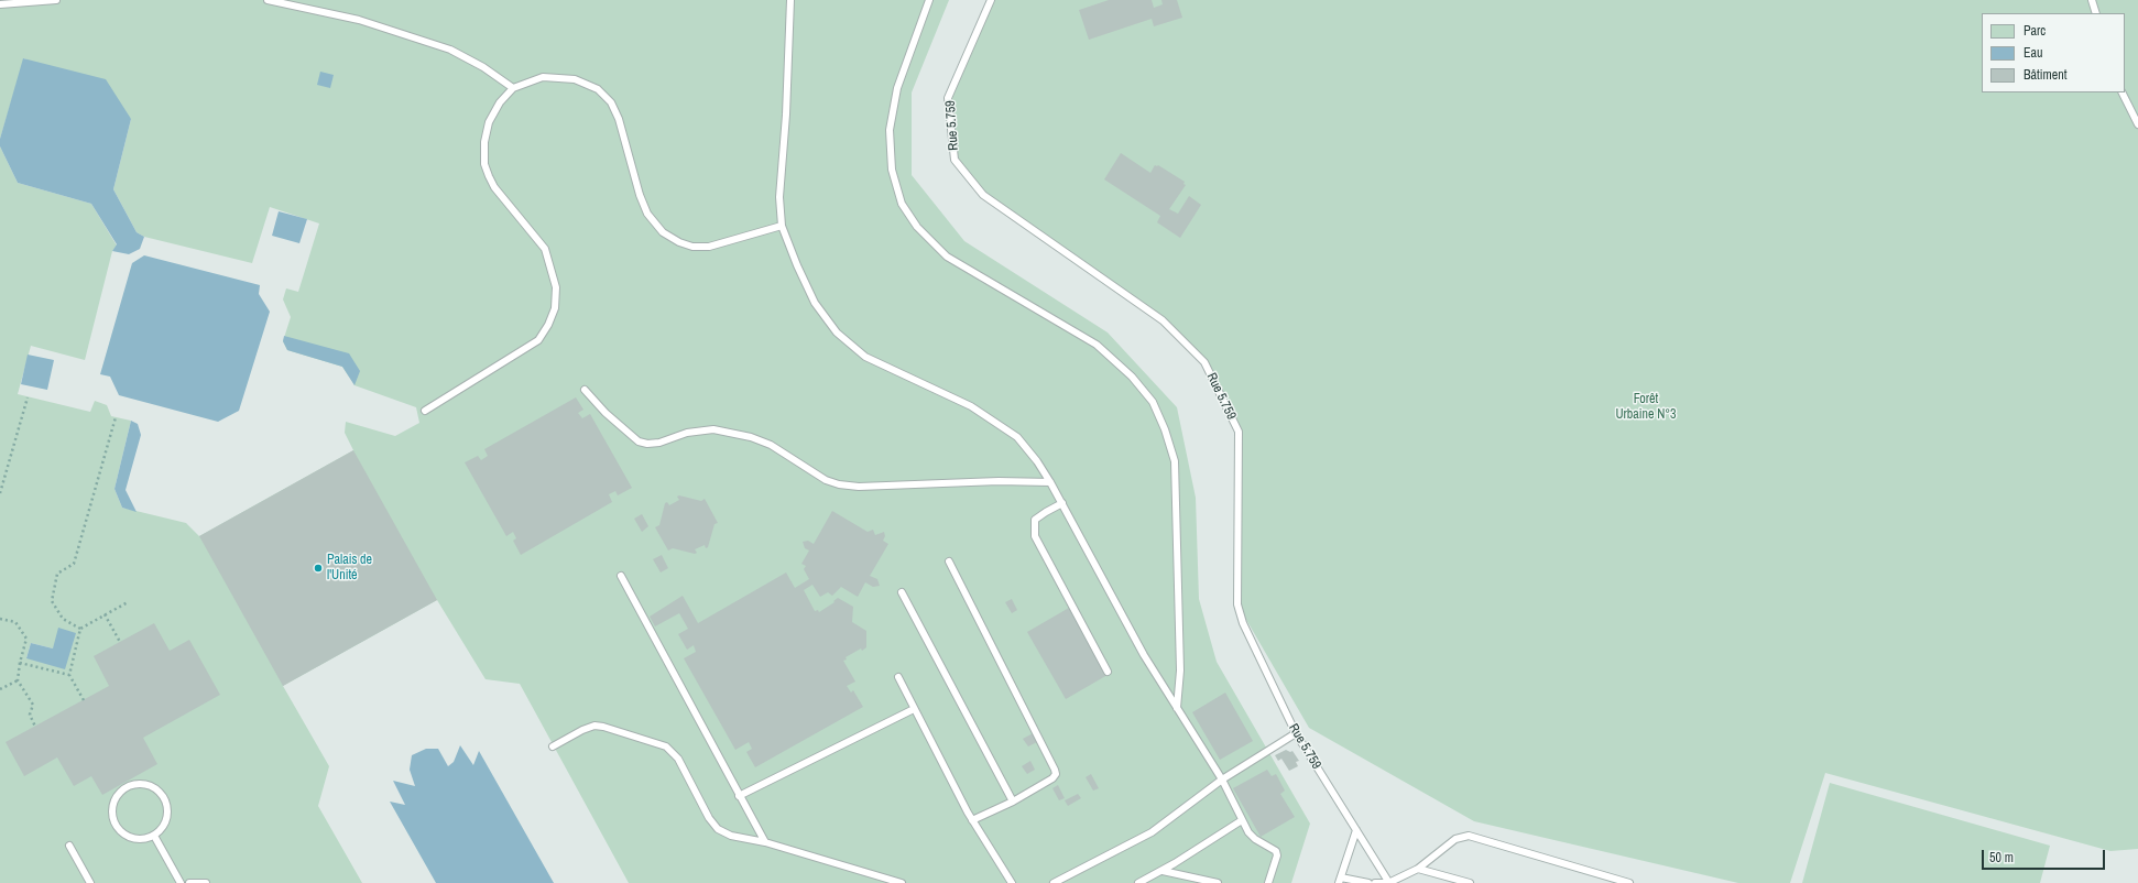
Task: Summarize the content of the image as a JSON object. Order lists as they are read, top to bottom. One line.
{"streets":{"lane":["Rue 5.759"]},"parks":["Forêt Urbaine N°3"],"places":["Palais de l'Unité"],"legend":["Parc","Eau","Bâtiment"],"scale_bar":"50 m"}
